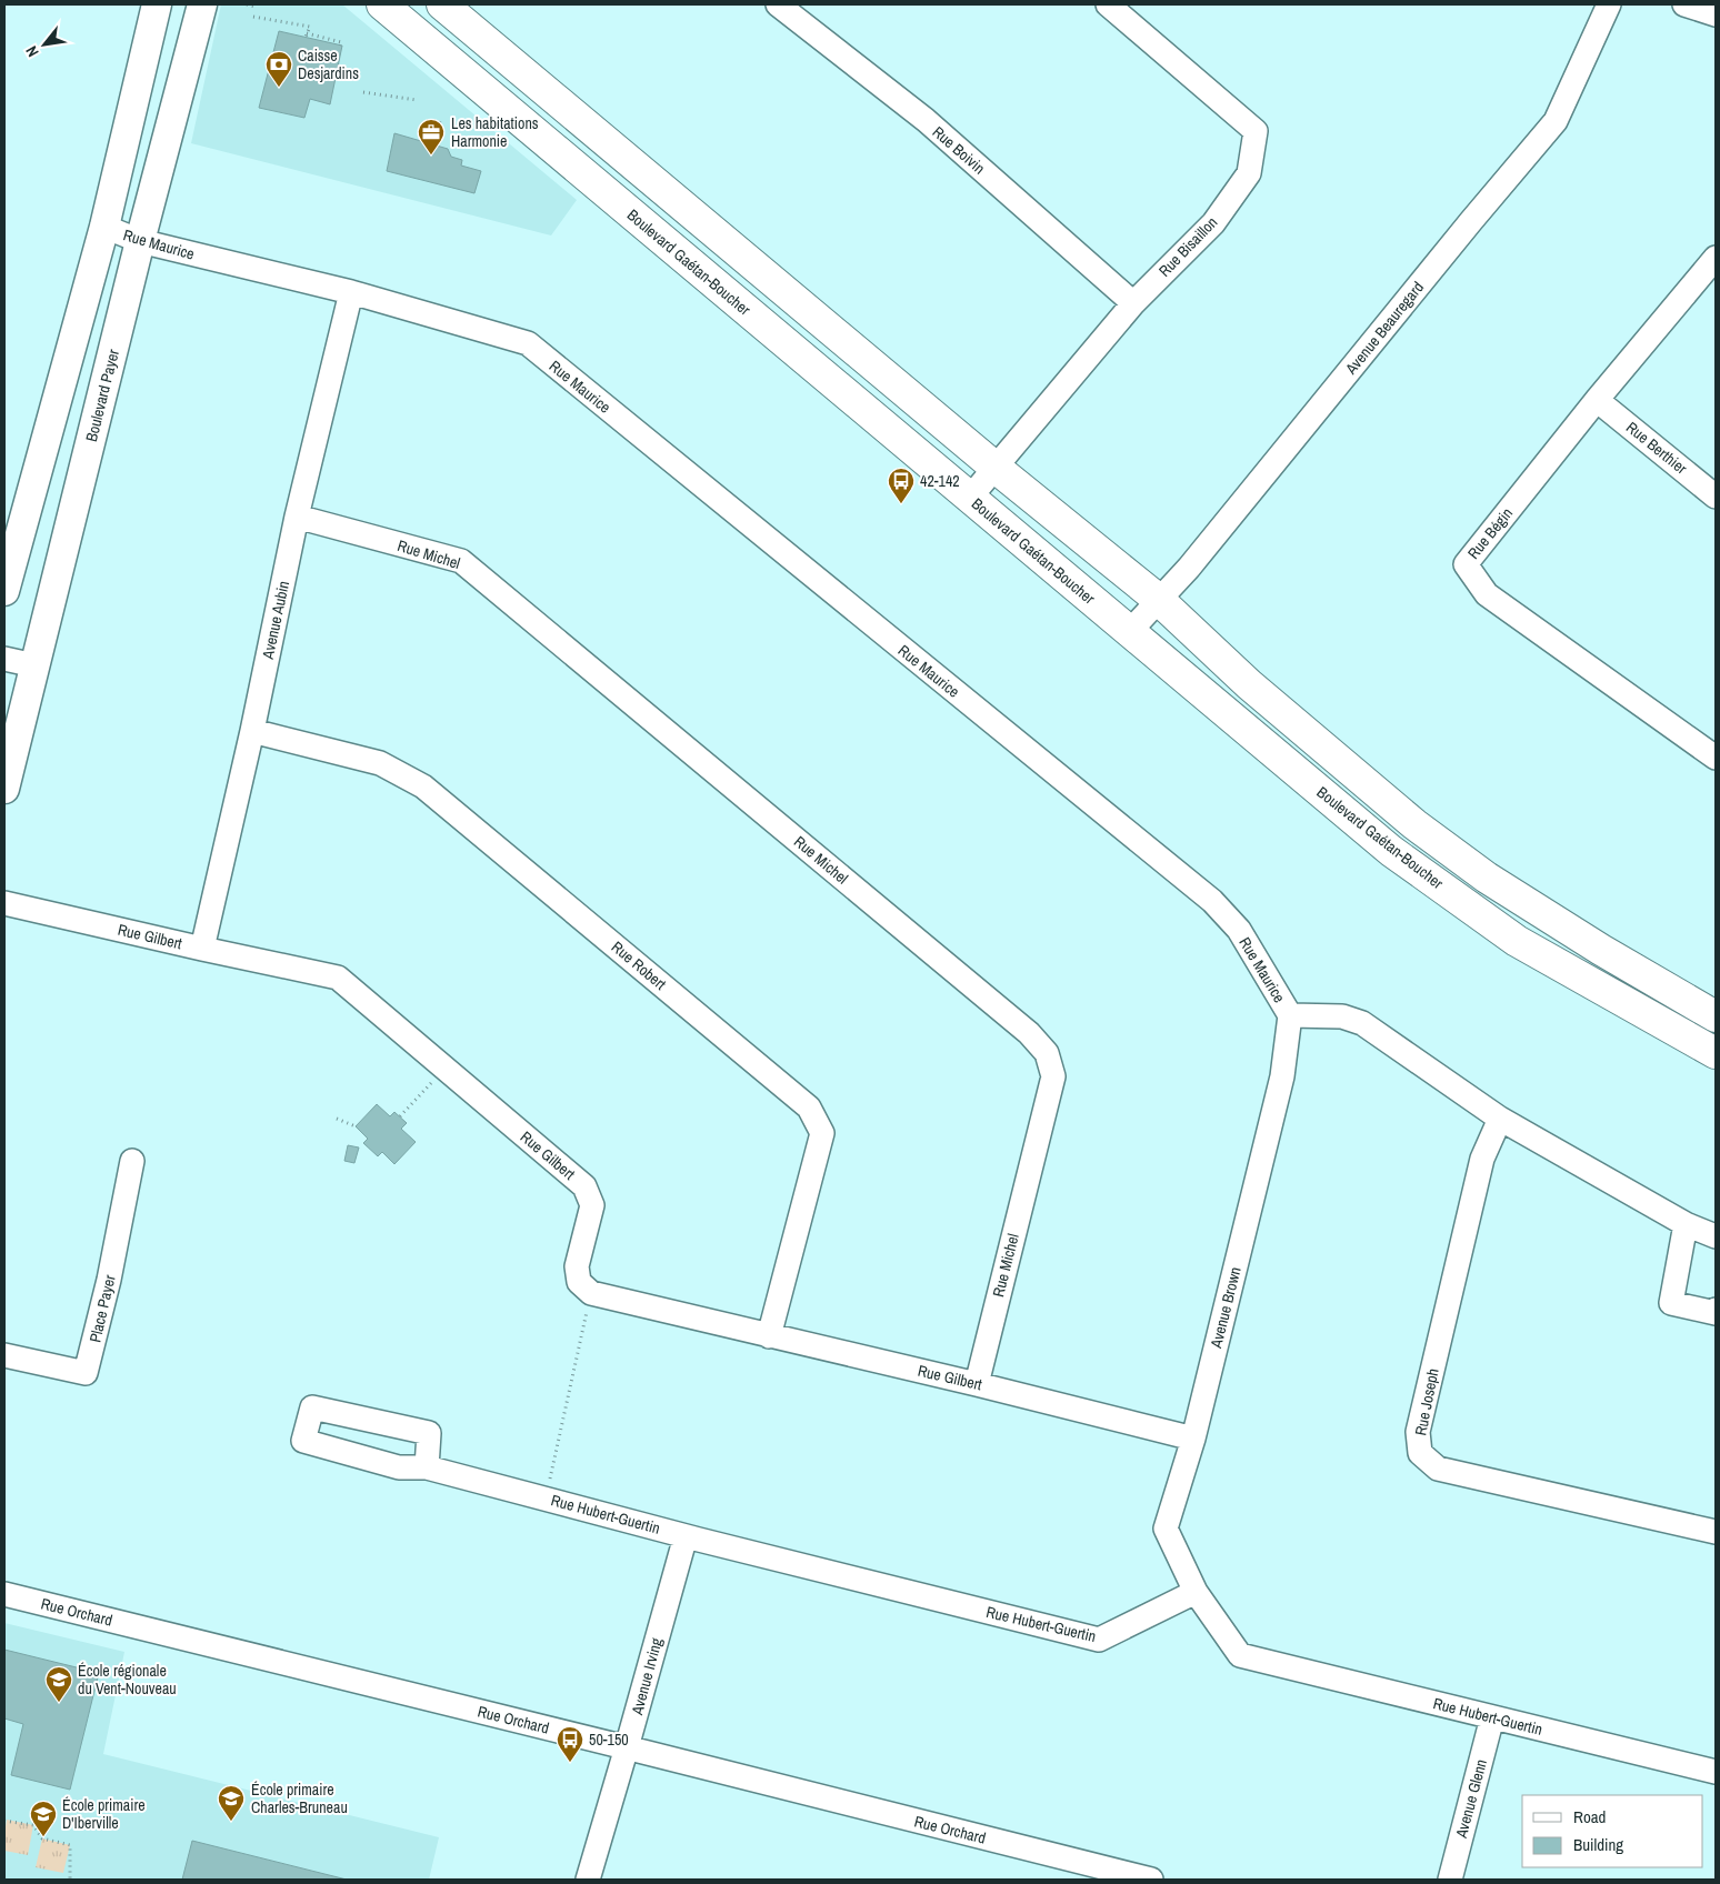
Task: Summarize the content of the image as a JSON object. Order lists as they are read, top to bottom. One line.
{"streets":{"main road":["Boulevard Gaétan-Boucher"],"street":["Rue Boivin","Rue Maurice","Rue Bisaillon","Avenue Beauregard","Boulevard Payer","Rue Berthier","Rue Bégin","Rue Michel","Avenue Aubin","Rue Gilbert","Rue Robert","Avenue Brown","Place Payer","Rue Joseph","Rue Hubert-Guertin","Rue Orchard","Avenue Irving","Avenue Glenn"]},"crossings":[["Rue Boivin","Rue Bisaillon"],["Rue Maurice","Boulevard Payer"],["Rue Maurice","Avenue Aubin"],["Rue Maurice","Avenue Brown"],["Rue Maurice","Rue Joseph"],["Rue Bisaillon","Boulevard Gaétan-Boucher"],["Boulevard Gaétan-Boucher","Avenue Beauregard"],["Rue Berthier","Rue Bégin"],["Rue Michel","Avenue Aubin"],["Rue Michel","Rue Gilbert"],["Avenue Aubin","Rue Gilbert"],["Avenue Aubin","Rue Robert"],["Rue Gilbert","Rue Robert"],["Rue Gilbert","Avenue Brown"],["Avenue Brown","Rue Hubert-Guertin"],["Rue Hubert-Guertin","Avenue Irving"],["Rue Hubert-Guertin","Avenue Glenn"],["Rue Orchard","Avenue Irving"]],"places":{"bank":["Caisse Desjardins"],"office":["Les habitations Harmonie"],"bus stop":["42-142","50-150"],"school or university":["École régionale du Vent-Nouveau","École primaire Charles-Bruneau","École primaire D'Iberville"]},"legend":["Road","Building"],"north":"bottom left"}
